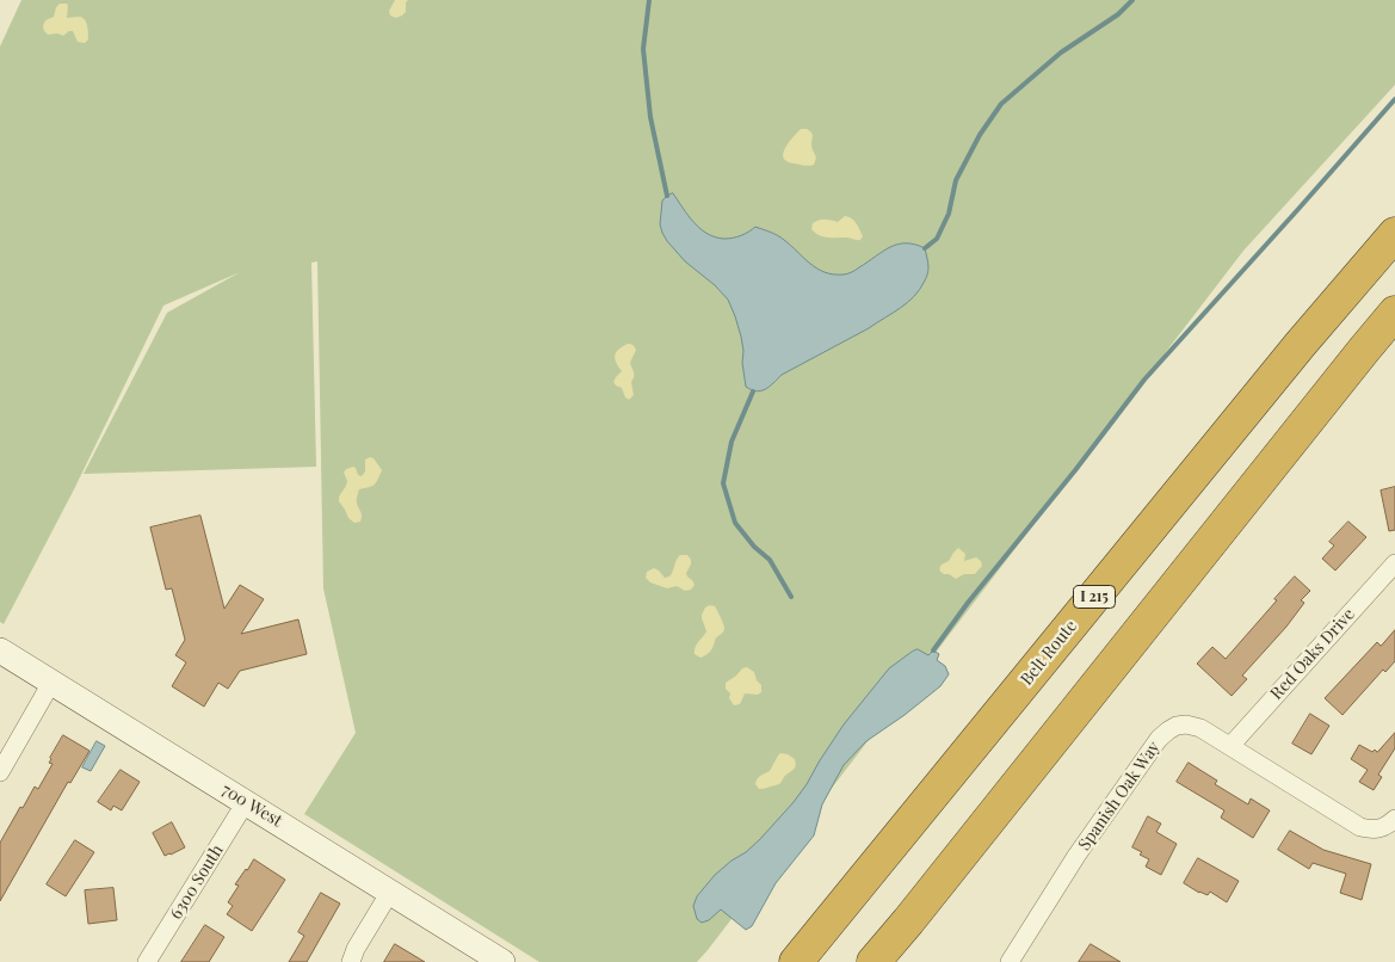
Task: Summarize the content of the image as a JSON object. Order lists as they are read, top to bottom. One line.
{"streets":{"highway":["I 215","Belt Route"],"main road":["700 West"],"street":["Red Oaks Drive","Spanish Oak Way","6300 South"]},"crossings":[["Red Oaks Drive","Spanish Oak Way"],["700 West","6300 South"]]}
